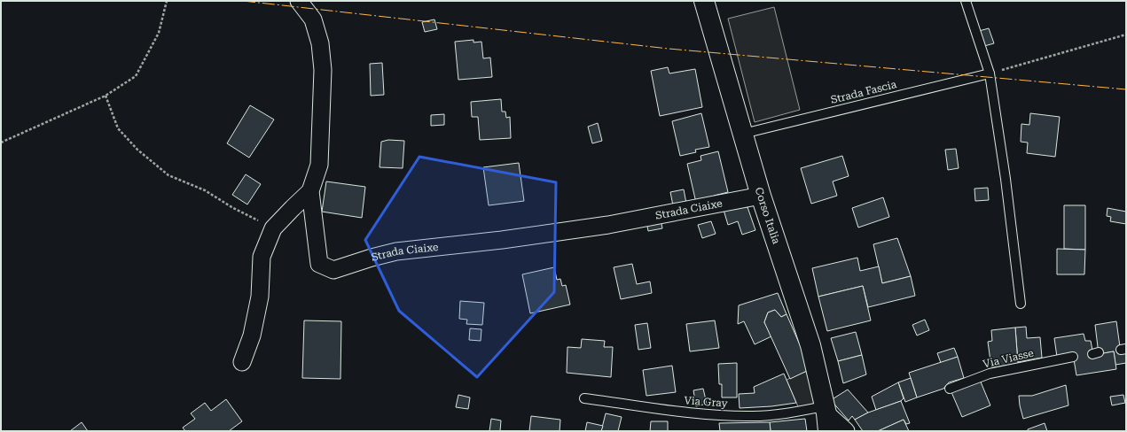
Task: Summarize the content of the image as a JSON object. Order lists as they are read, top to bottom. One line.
{"streets":{"main road":["Corso Italia"],"street":["Strada Ciaixe"],"lane":["Strada Fascia","Via Viasse","Via Gray"]},"crossings":[["Strada Fascia","Corso Italia"],["Strada Ciaixe","Corso Italia"],["Corso Italia","Via Gray"]]}
